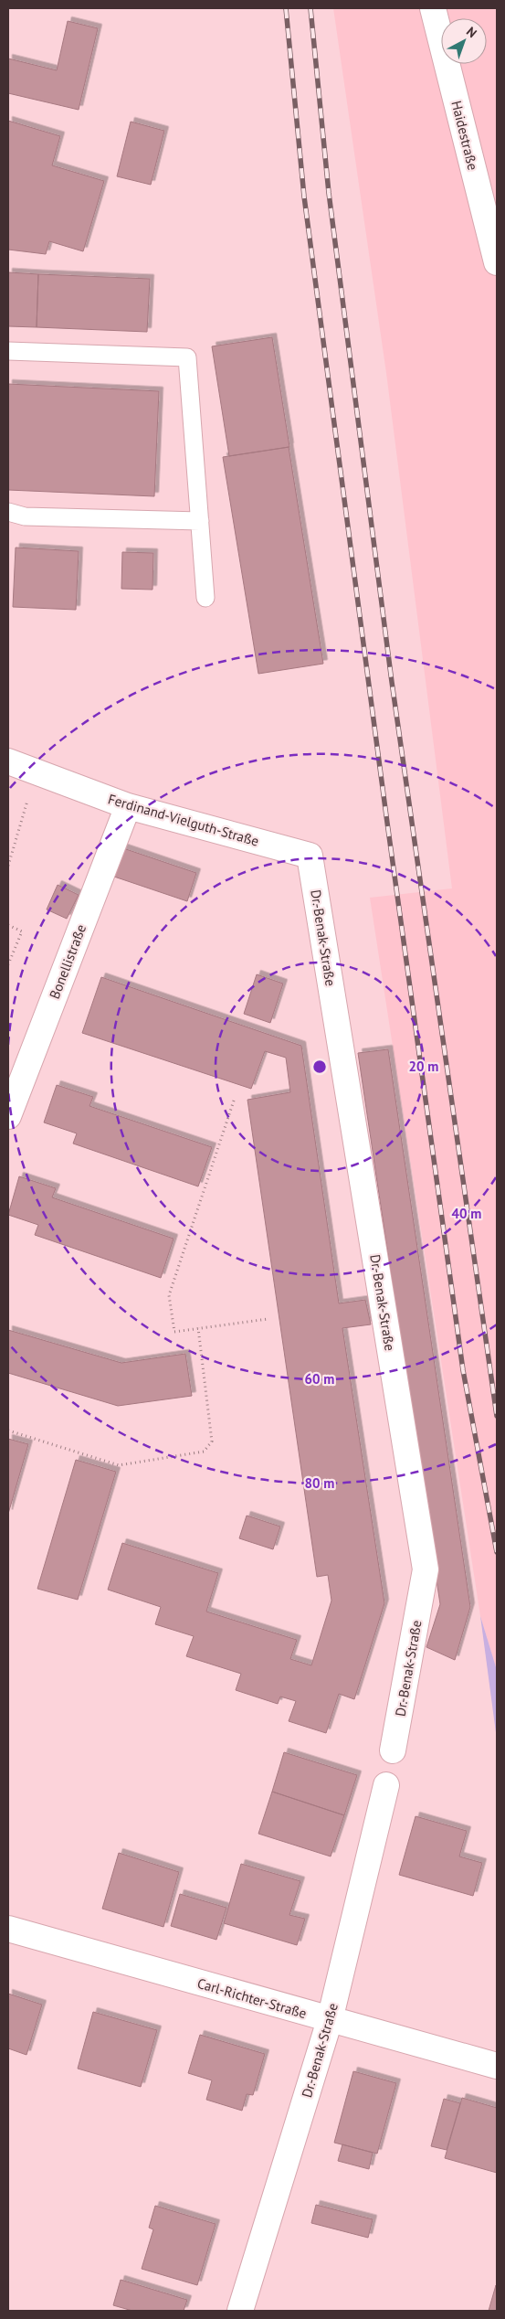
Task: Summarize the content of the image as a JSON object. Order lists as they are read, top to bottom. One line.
{"streets":{"street":["Haidestraße","Ferdinand-Vielguth-Straße","Dr.-Benak-Straße","Bonellistraße","Carl-Richter-Straße"]},"crossings":[["Ferdinand-Vielguth-Straße","Dr.-Benak-Straße"],["Ferdinand-Vielguth-Straße","Bonellistraße"],["Dr.-Benak-Straße","Carl-Richter-Straße"]],"north":"top right","rings":["20 m","40 m","60 m","80 m"]}
